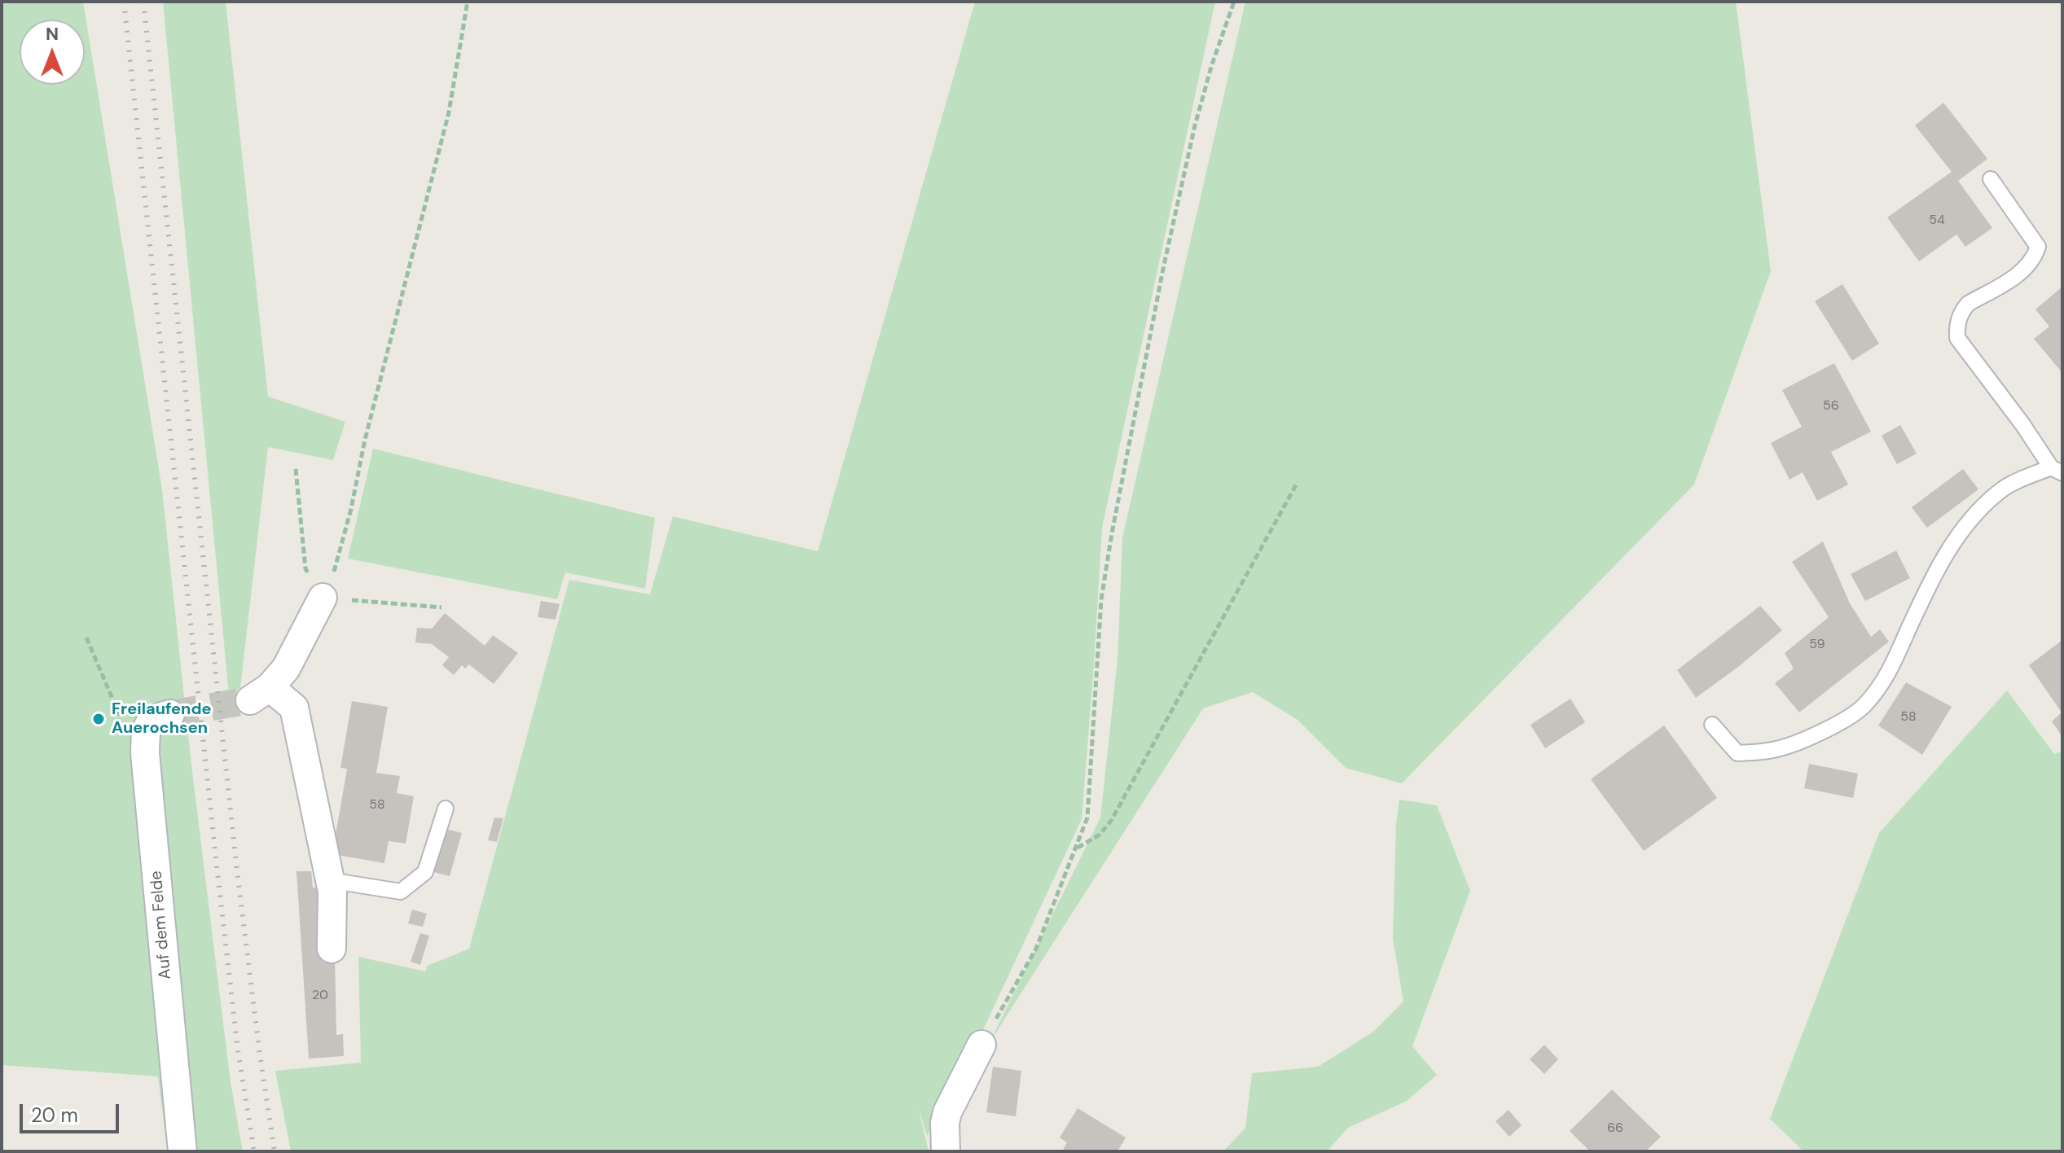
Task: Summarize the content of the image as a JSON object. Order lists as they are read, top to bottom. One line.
{"streets":{"street":["Auf dem Felde"]},"places":["Freilaufende Auerochsen"],"house_numbers":["54","56","59","58","58","20","66"],"scale_bar":"20 m","north":"top"}
